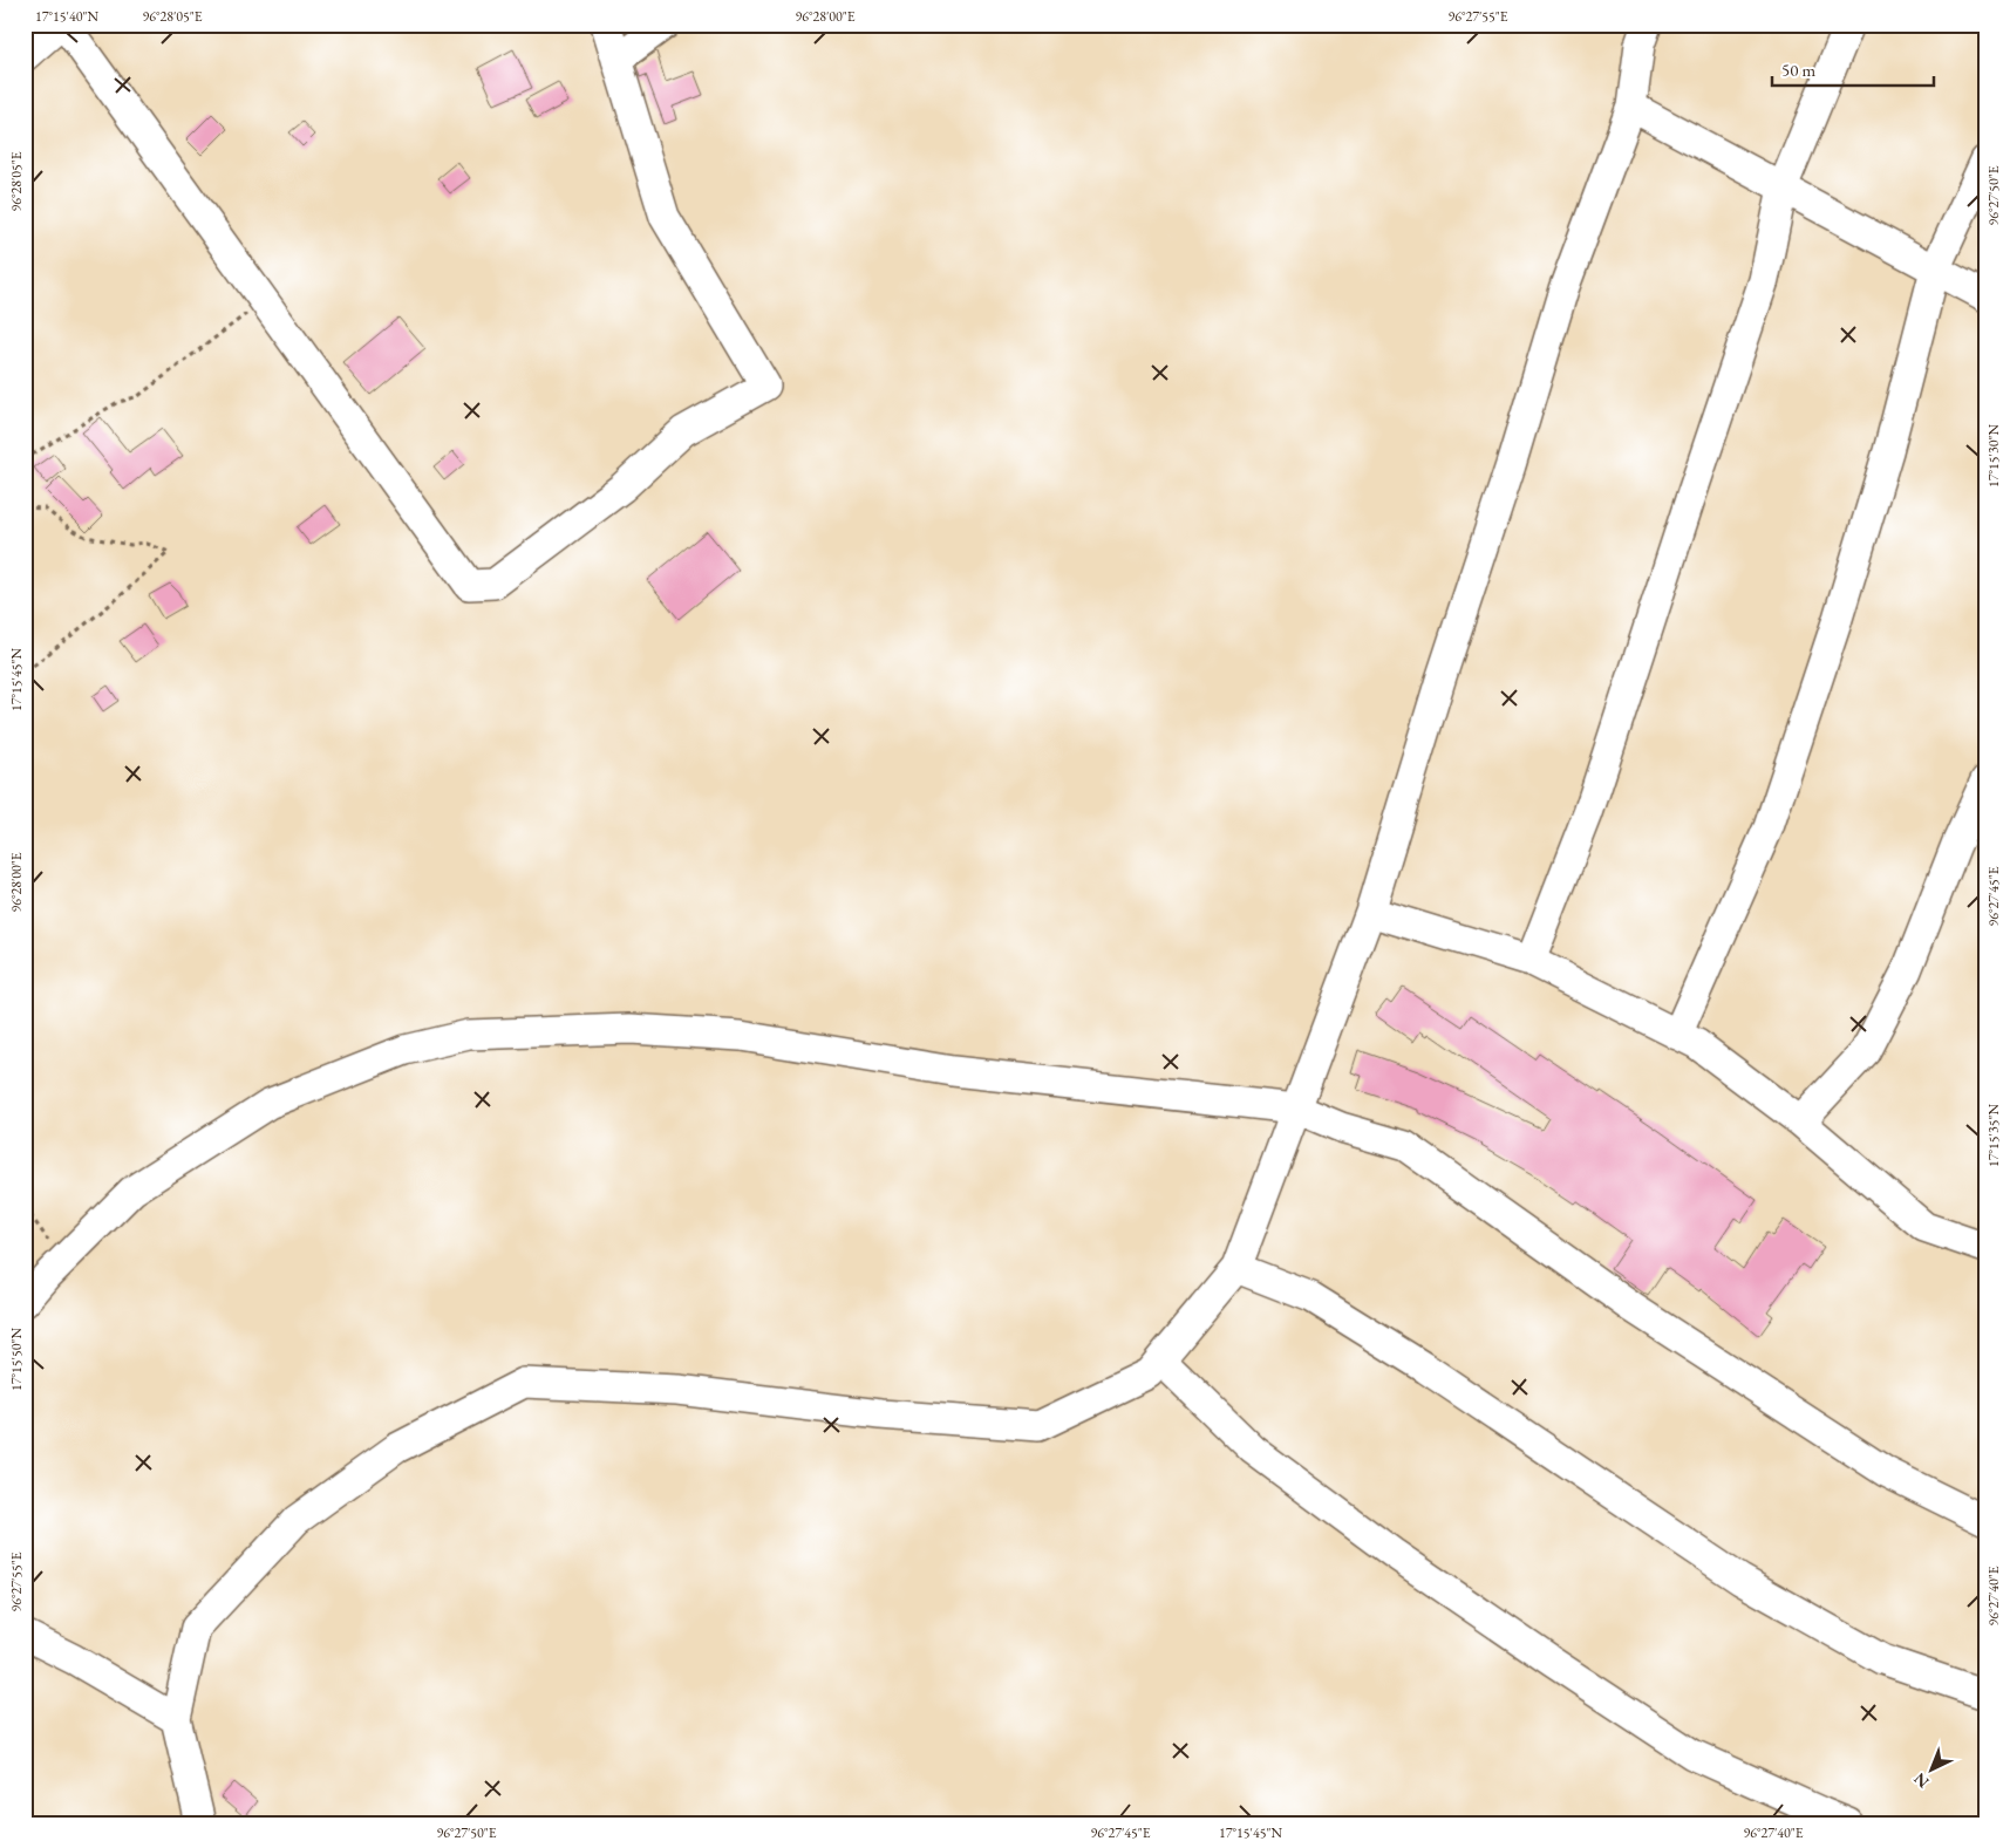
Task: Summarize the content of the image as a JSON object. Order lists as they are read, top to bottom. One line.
{"scale_bar":"50 m","north":"bottom left","coordinates":["17°15'40\"N","96°28'05\"E","96°28'00\"E","96°27'55\"E","96°27'50\"E","17°15'30\"N","17°15'45\"N","96°27'45\"E","17°15'35\"N","17°15'50\"N","96°27'40\"E"]}
